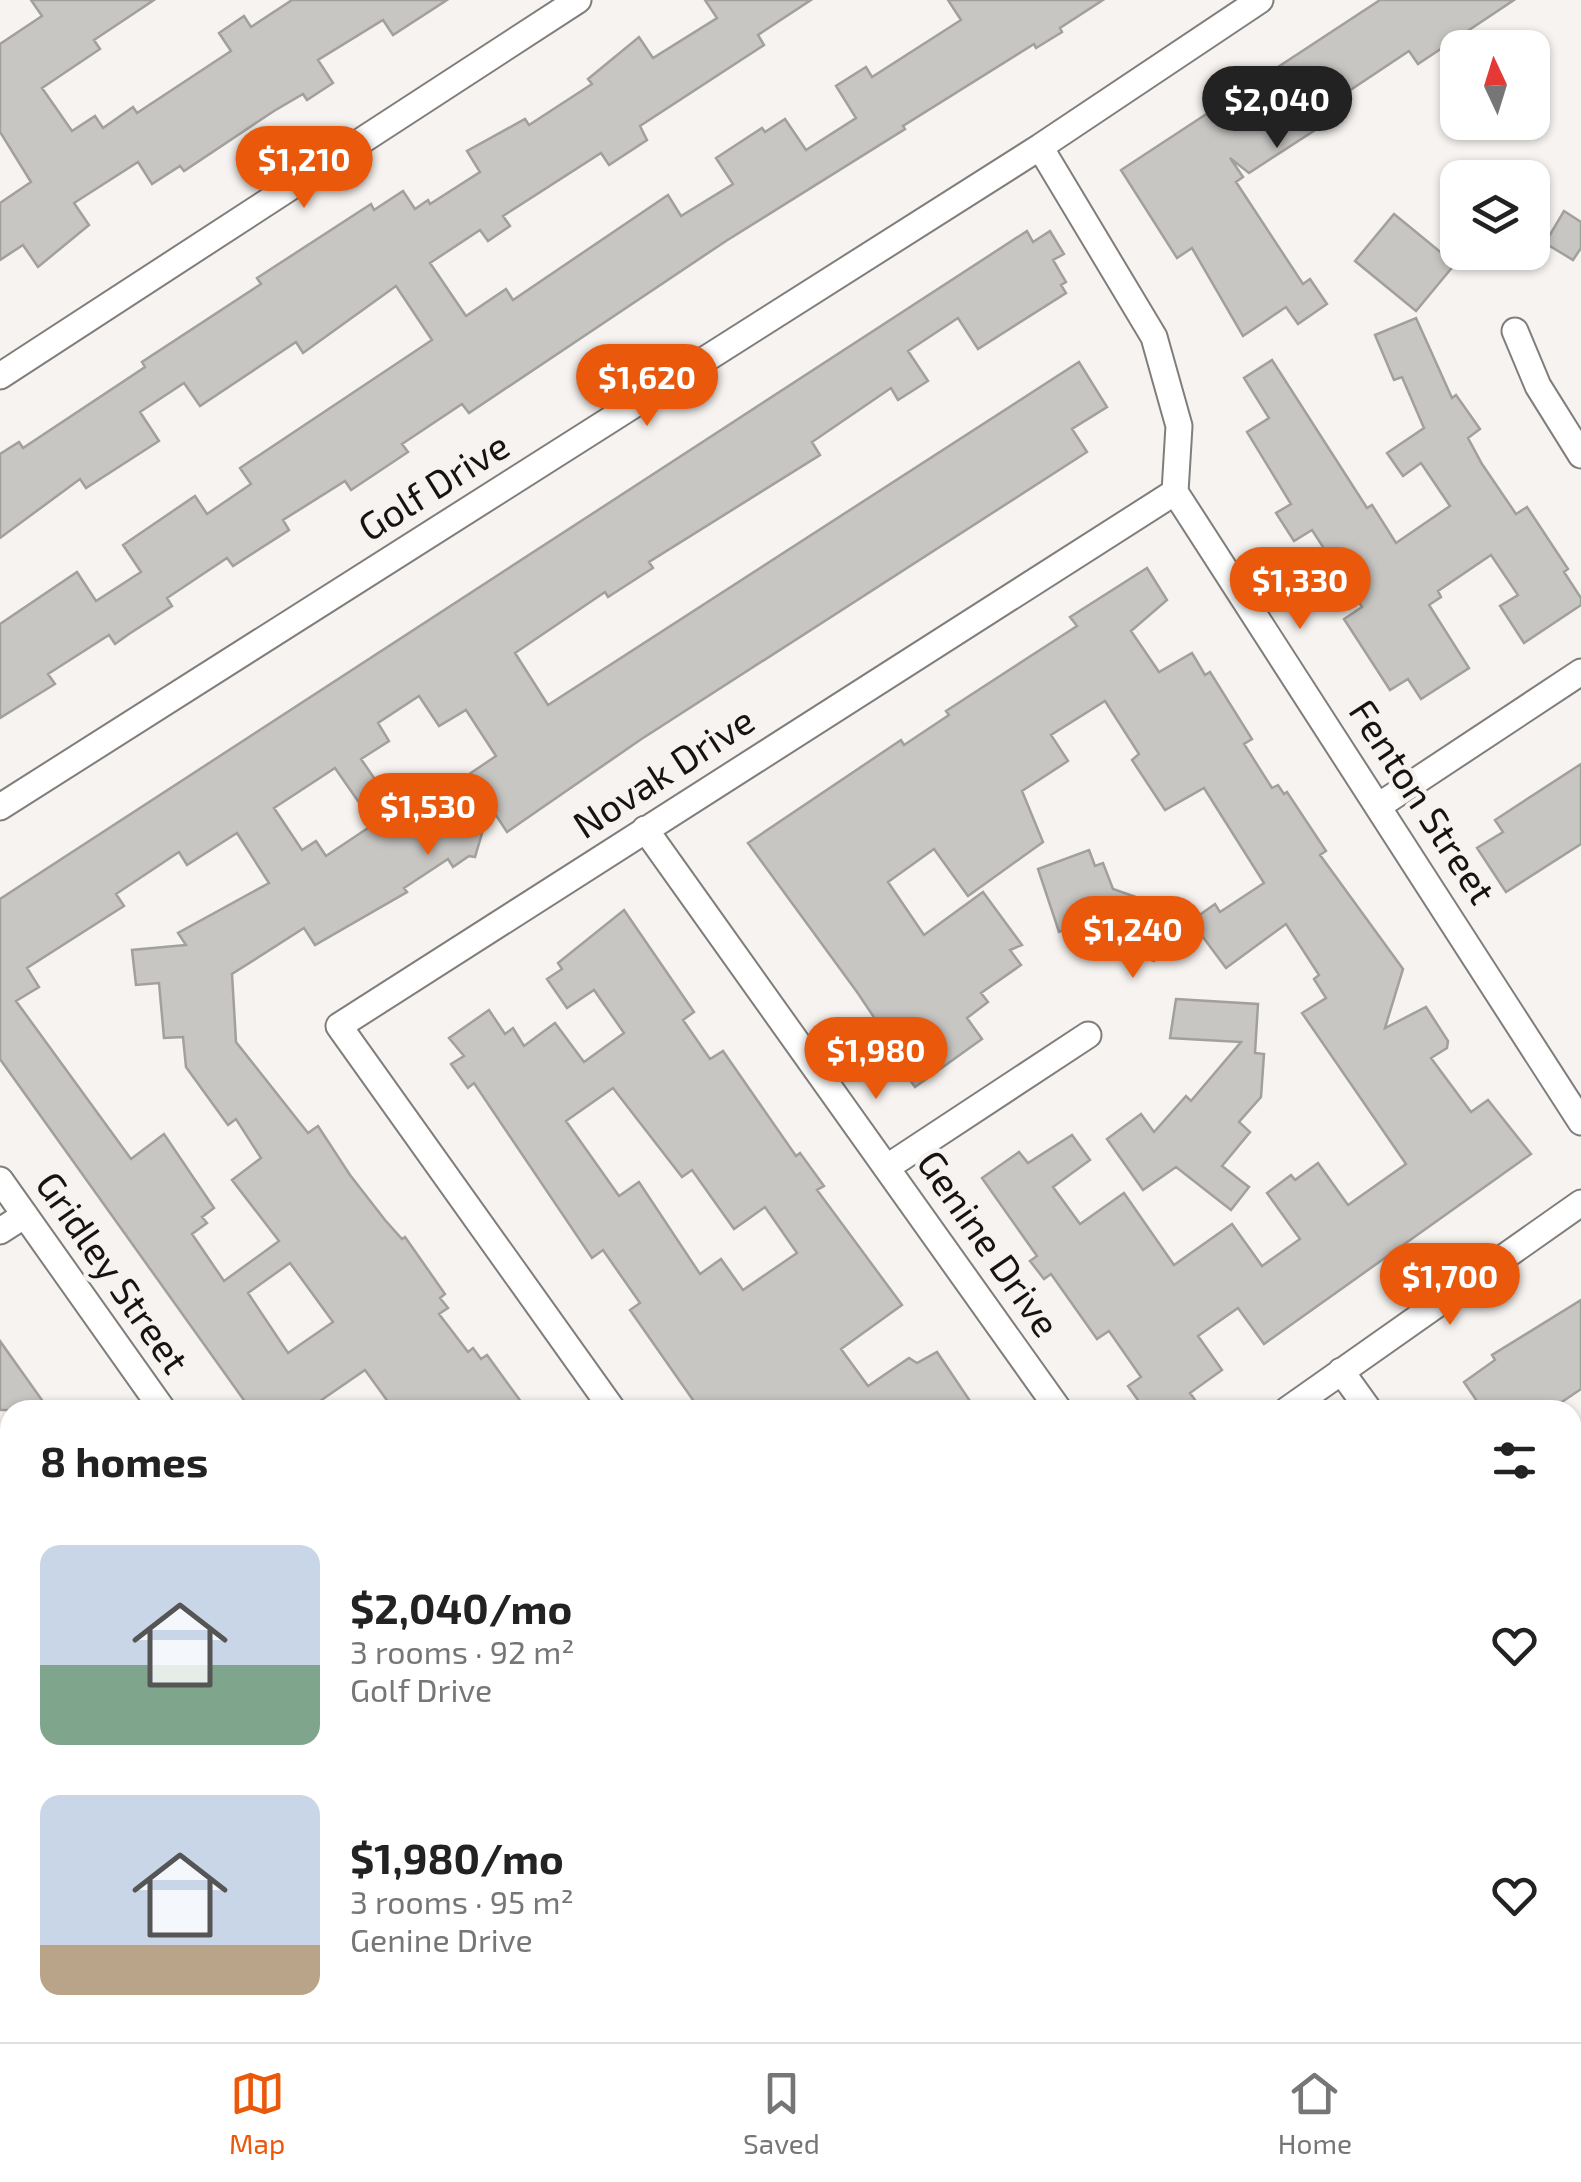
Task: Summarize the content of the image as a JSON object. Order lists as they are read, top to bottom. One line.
{"streets":{"street":["Golf Drive","Novak Drive","Fenton Street","Genine Drive","Gridley Street"]},"crossings":[["Novak Drive","Fenton Street"],["Novak Drive","Genine Drive"]],"north":"top","page":{"price":["$2,040","$1,210","$1,620","$1,330","$1,530","$1,240","$1,980","$1,700"],"heading":"8 homes","list":[{"name":"$2,040/mo","note":"3 rooms · 92 m² · Golf Drive"},{"name":"$1,980/mo","note":"3 rooms · 95 m² · Genine Drive"}],"tabs":["Map","Saved","Home"]}}
